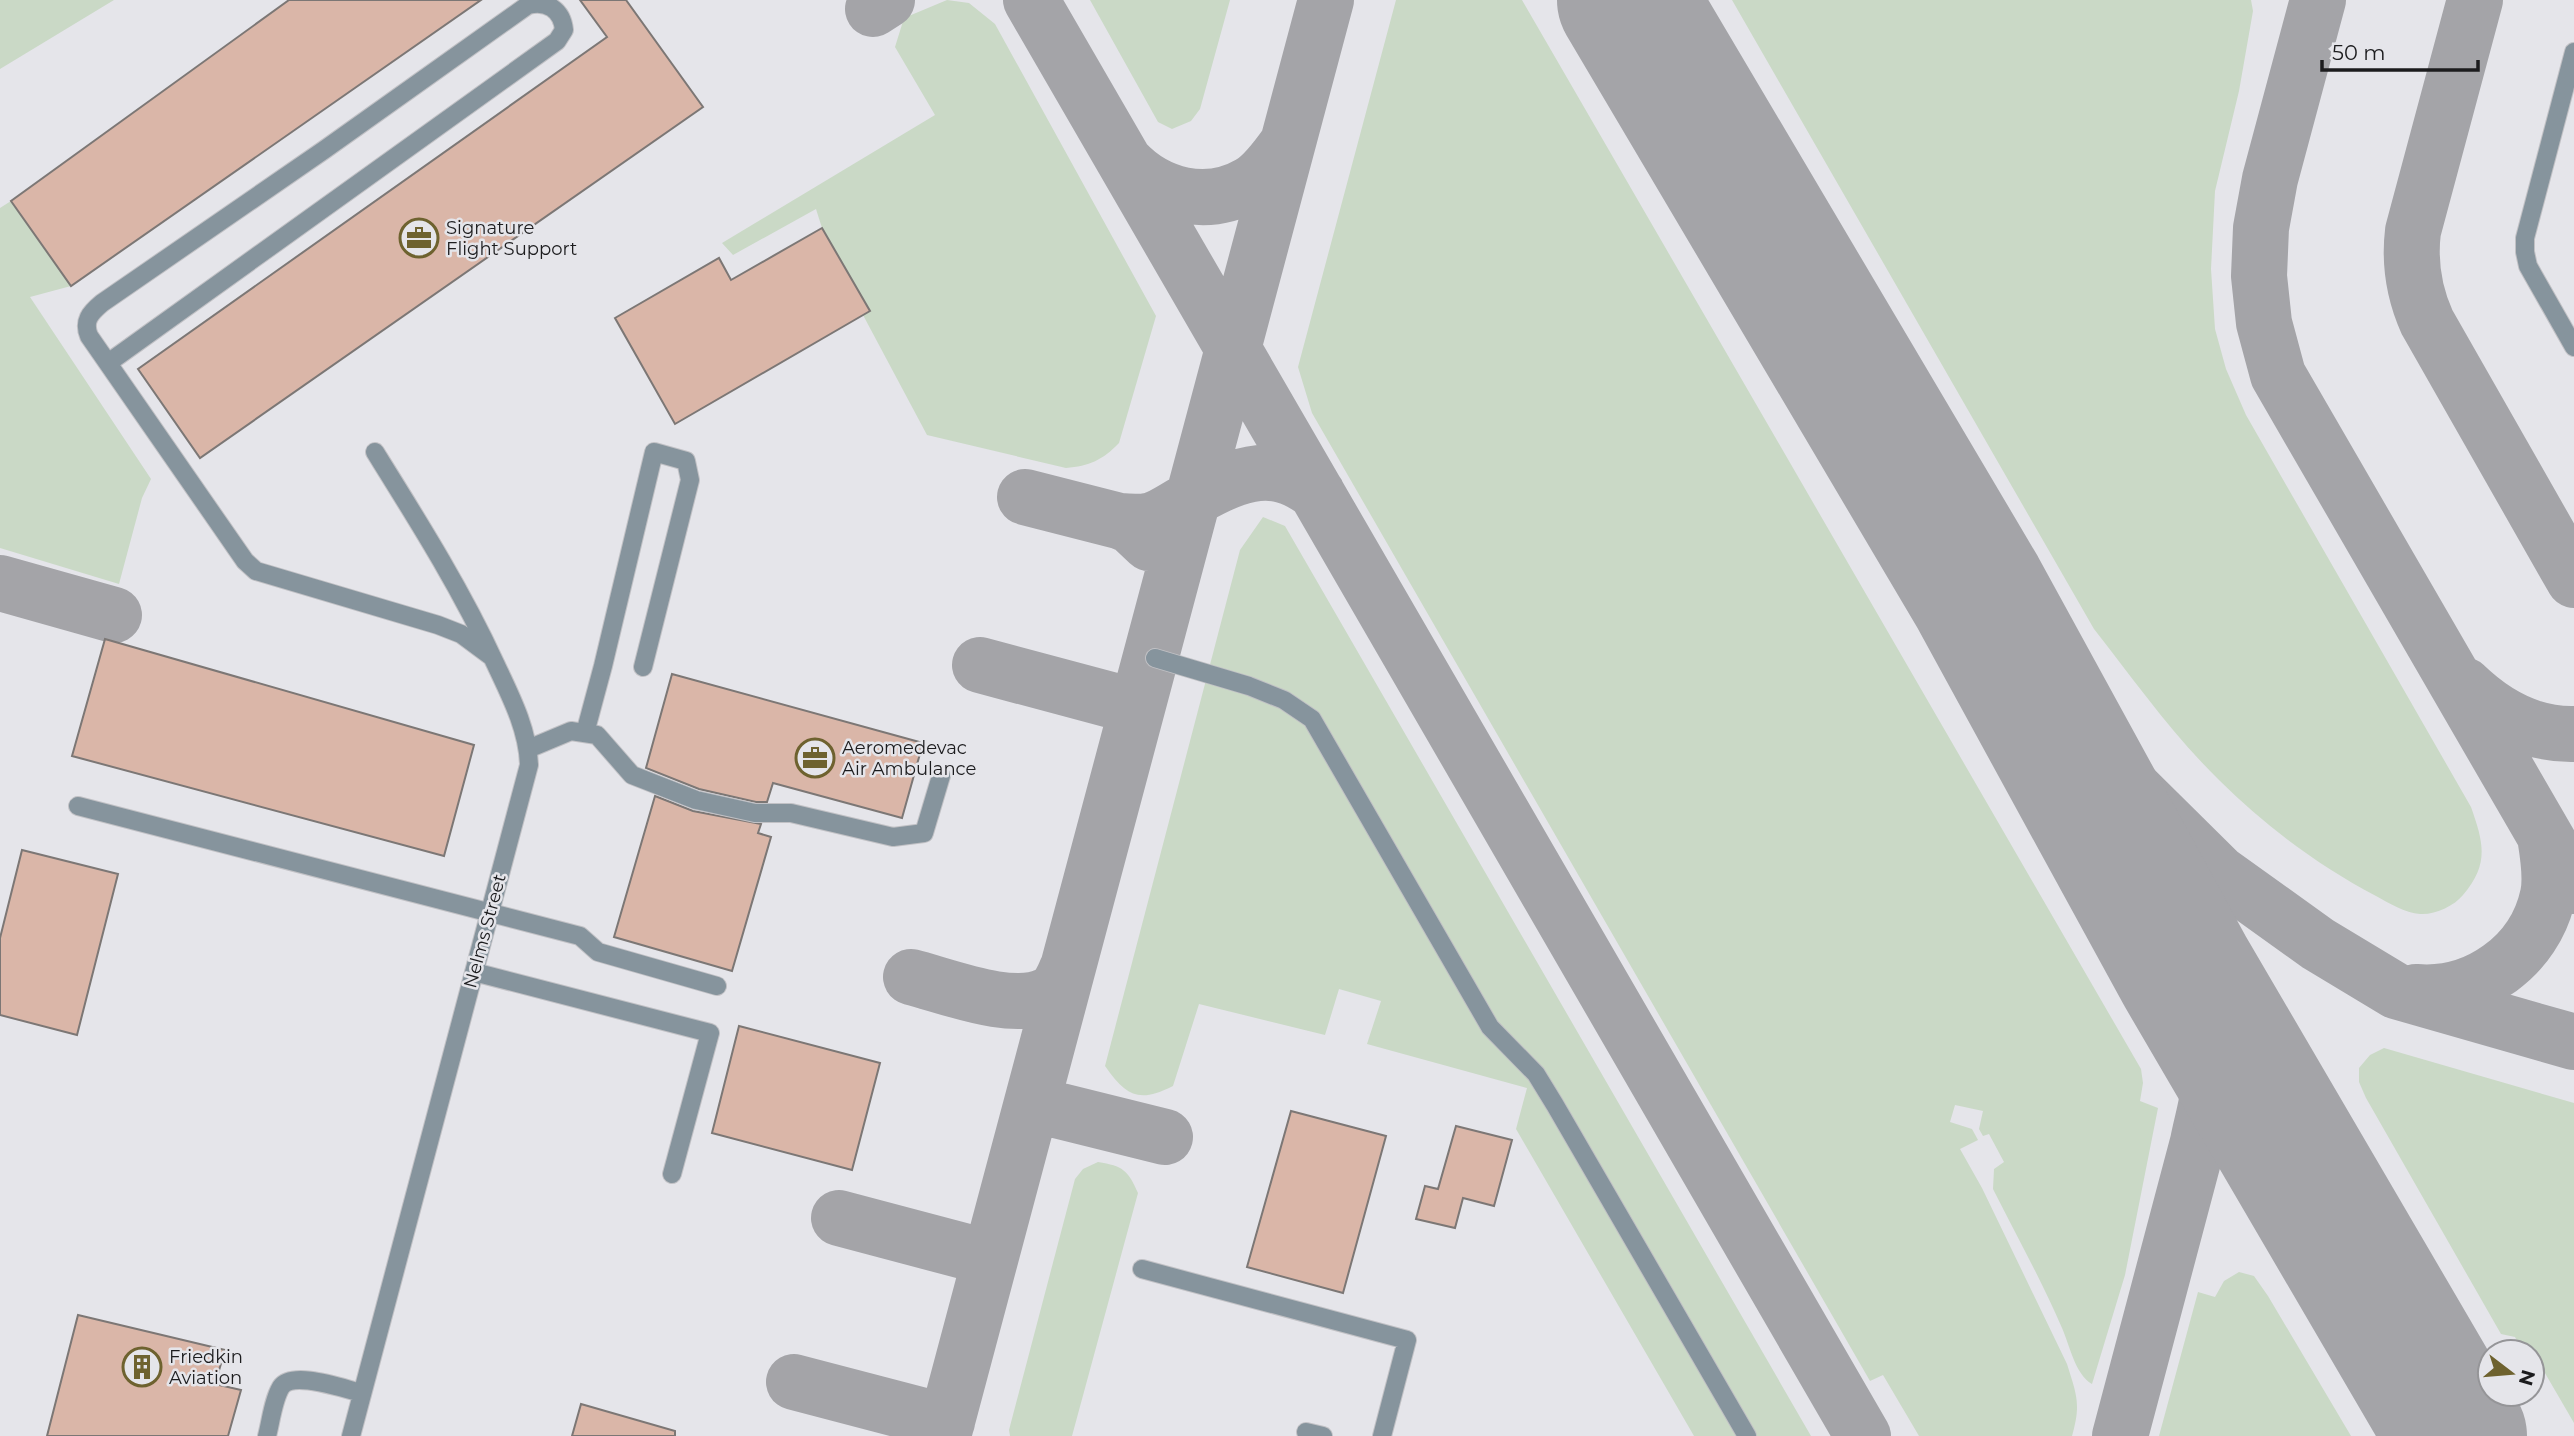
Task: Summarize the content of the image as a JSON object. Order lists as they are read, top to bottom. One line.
{"streets":{"lane":["Nelms Street"]},"places":{"office":["Signature Flight Support","Aeromedevac Air Ambulance"],"building":["Friedkin Aviation"]},"scale_bar":"50 m","north":"right"}
